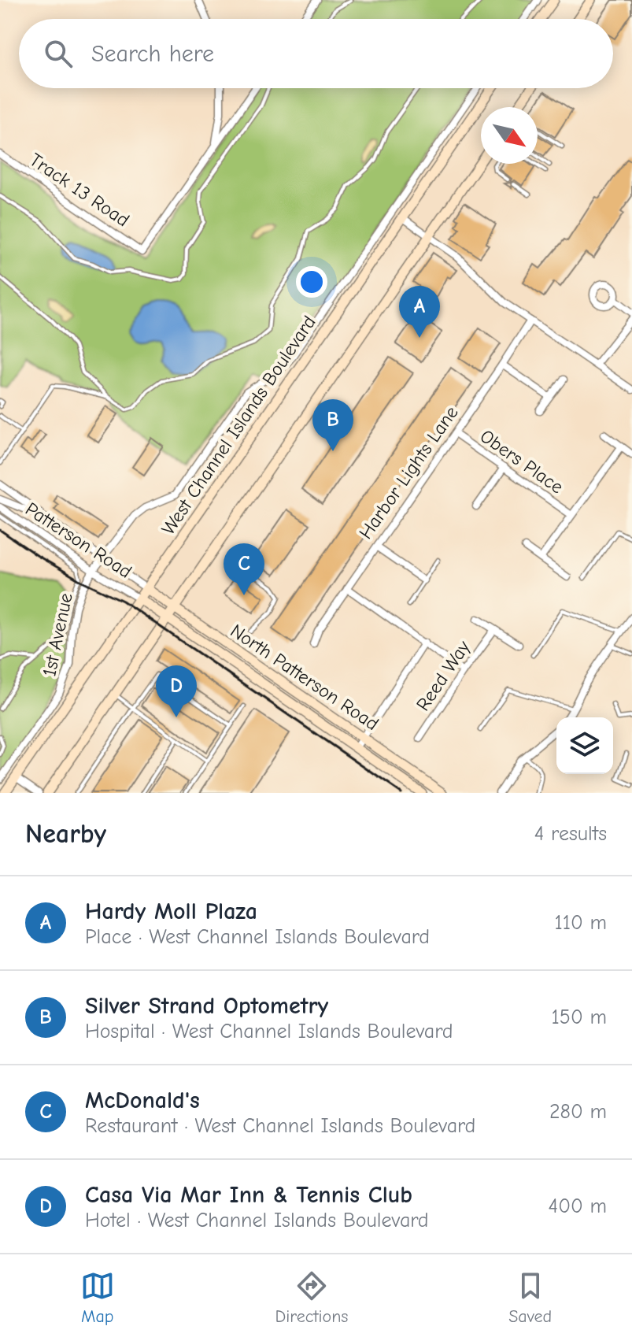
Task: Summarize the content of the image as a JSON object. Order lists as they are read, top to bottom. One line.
{"streets":{"main road":["West Channel Islands Boulevard","North Patterson Road"],"street":["Track 13 Road","Obers Place","Harbor Lights Lane","Patterson Road","1st Avenue","Reed Way"]},"crossings":[["West Channel Islands Boulevard","Patterson Road"],["West Channel Islands Boulevard","North Patterson Road"],["Obers Place","Harbor Lights Lane"],["Patterson Road","1st Avenue"],["Patterson Road","North Patterson Road"]],"north":"bottom right","page":{"search":"Search here","pins":["A","B","C","D"],"heading":["Nearby","4 results"],"list":[{"mark":"A","name":"Hardy Moll Plaza","note":"Place · West Channel Islands Boulevard","value":"110 m"},{"mark":"B","name":"Silver Strand Optometry","note":"Hospital · West Channel Islands Boulevard","value":"150 m"},{"mark":"C","name":"McDonald's","note":"Restaurant · West Channel Islands Boulevard","value":"280 m"},{"mark":"D","name":"Casa Via Mar Inn & Tennis Club","note":"Hotel · West Channel Islands Boulevard","value":"400 m"}],"nav":["Map","Directions","Saved"]}}
